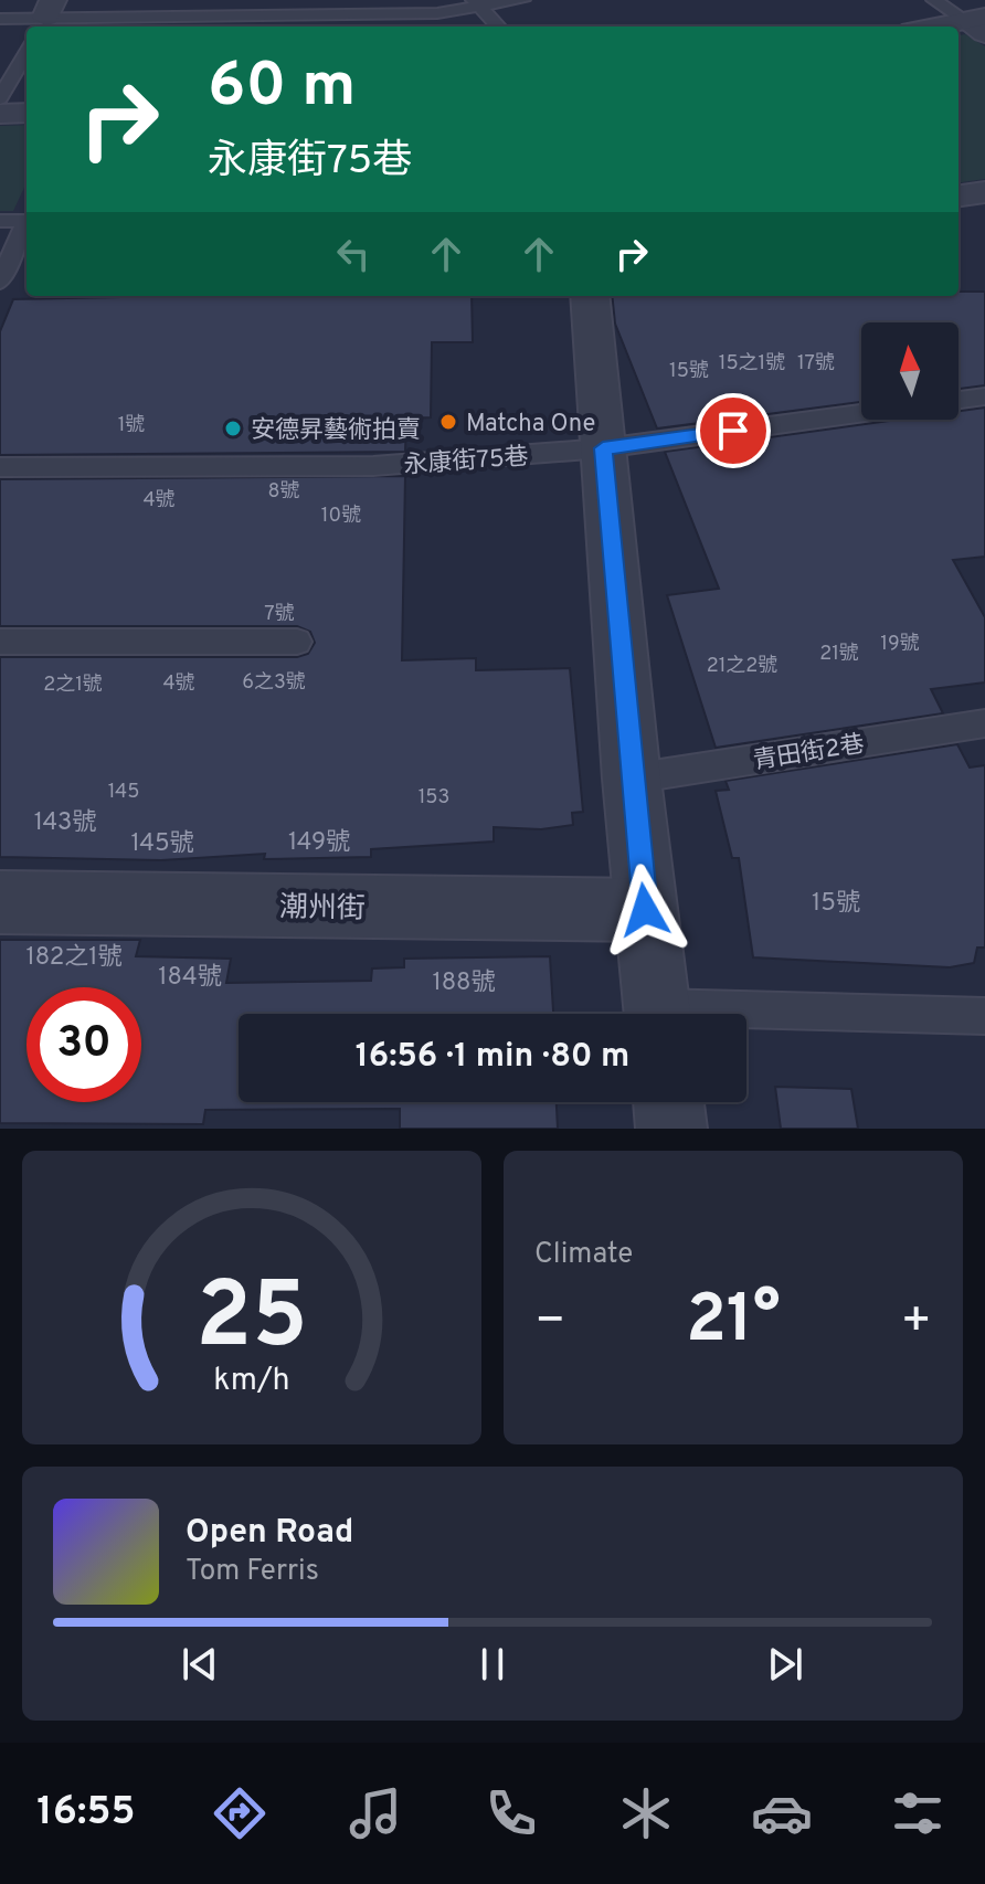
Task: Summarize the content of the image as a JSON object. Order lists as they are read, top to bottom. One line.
{"streets":{"street":["潮州街"],"lane":["永康街75巷","青田街2巷"]},"places":["Matcha One","安德昇藝術拍賣"],"house_numbers":["15之1號","17號","15號","1號","8號","4號","10號","7號","19號","21號","21之2號","6之3號","4號","2之1號","145","153","143號","149號","145號","15號","182之1號","184號","188號"],"north":"top","page":{"turn":["60 m","永康街75巷"],"limit":"30","trip":"16:56 · 1 min · 80 m","tile":"Climate","heat":["−","21°","+"],"song":["Open Road","Tom Ferris"],"tabs":"16:55","gauge":["25","km/h"]}}
